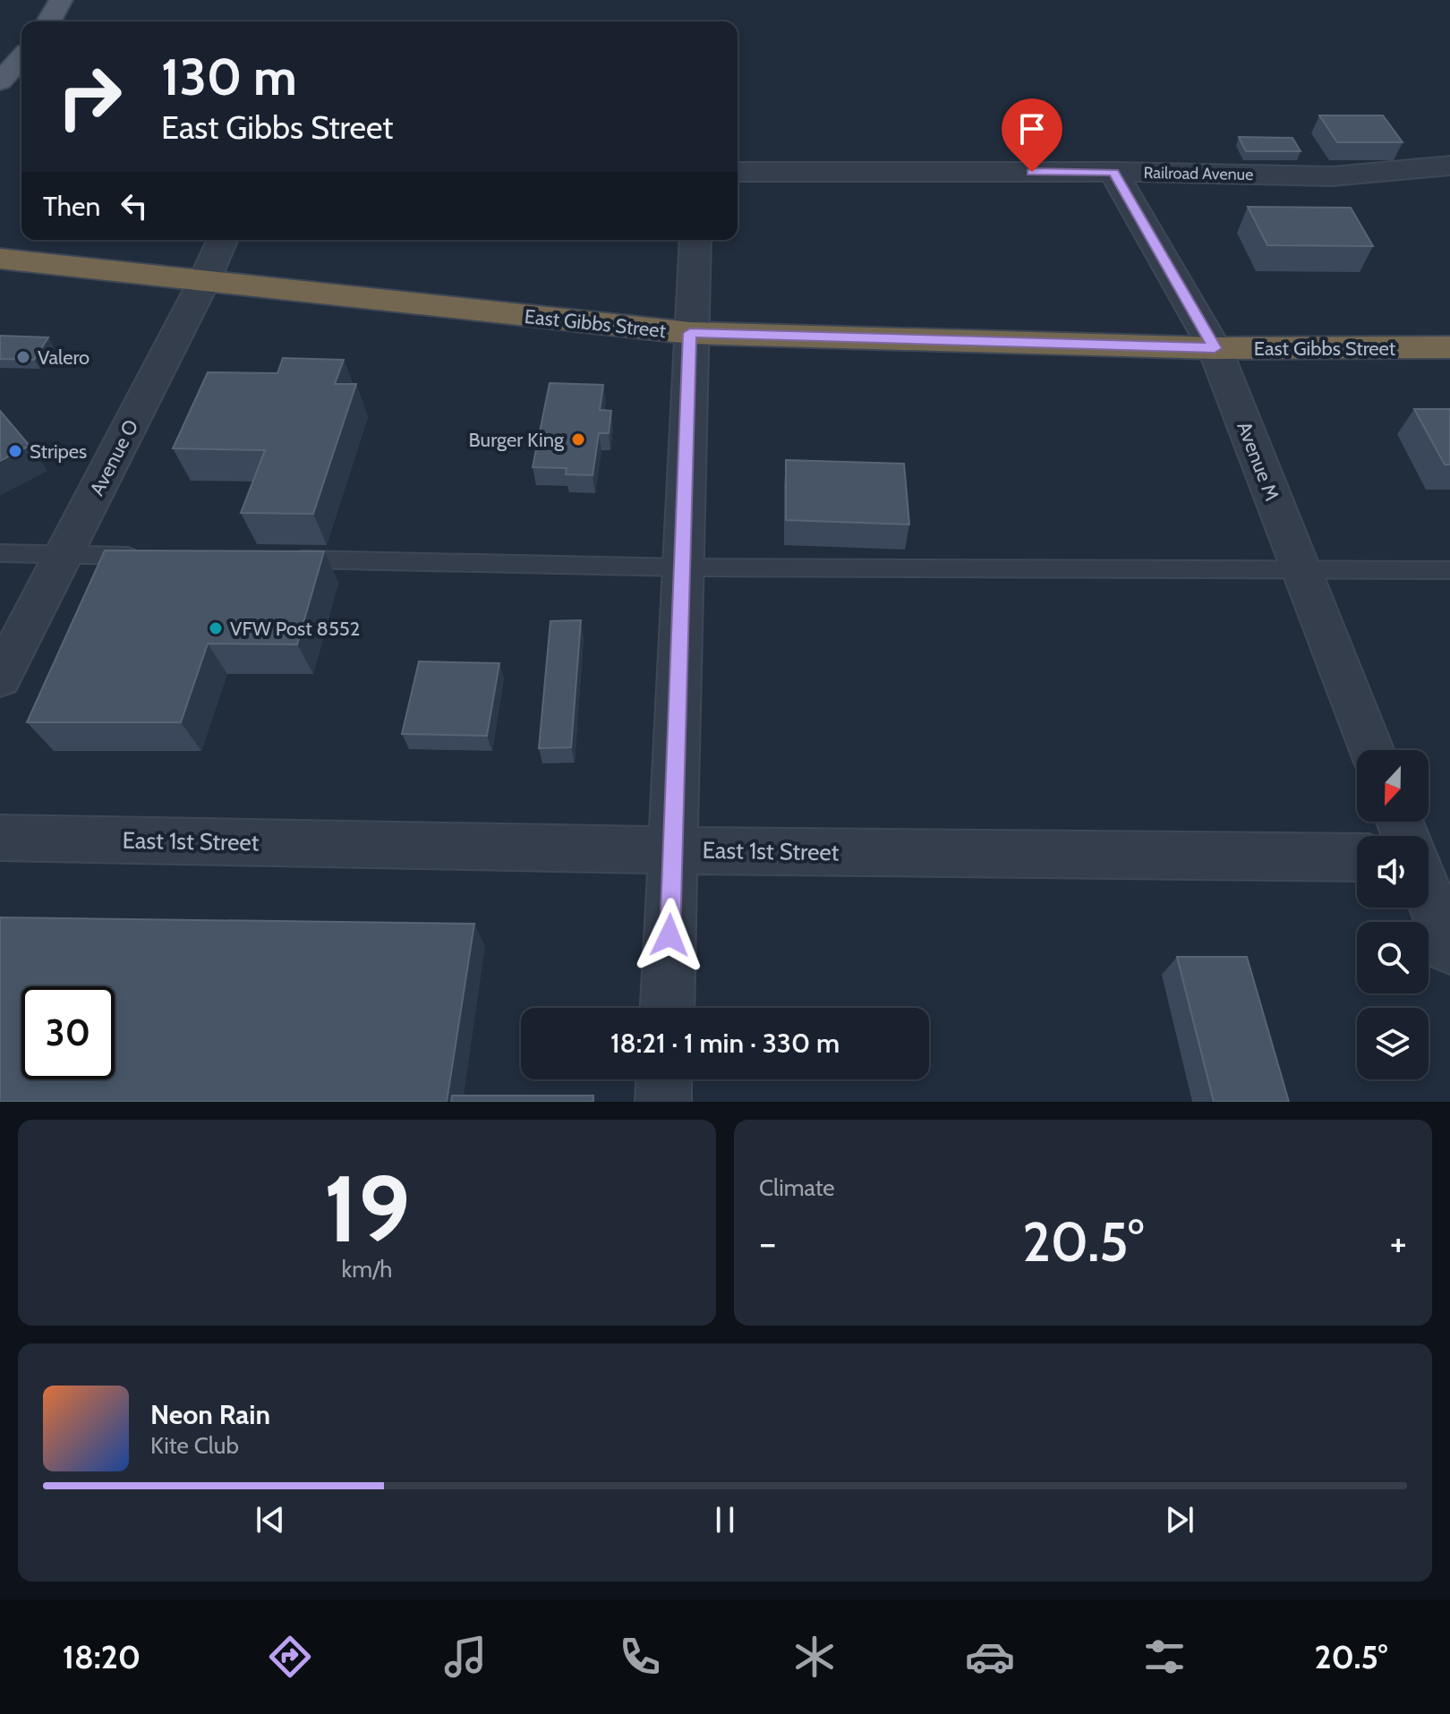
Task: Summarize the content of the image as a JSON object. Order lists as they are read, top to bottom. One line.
{"streets":{"highway":["East Gibbs Street"],"street":["Railroad Avenue","Avenue O","Avenue M","East 1st Street"]},"crossings":[["Railroad Avenue","Avenue M"],["East Gibbs Street","Avenue O"],["East Gibbs Street","Avenue M"]],"places":["Valero","Burger King","Stripes","VFW Post 8552"],"north":"bottom","page":{"turn":["130 m","East Gibbs Street"],"then":"Then","limit":"30","trip":"18:21 · 1 min · 330 m","tile":[["19","km/h"],"Climate"],"heat":["−","20.5°","+"],"song":["Neon Rain","Kite Club"],"tabs":["18:20","20.5°"]}}
